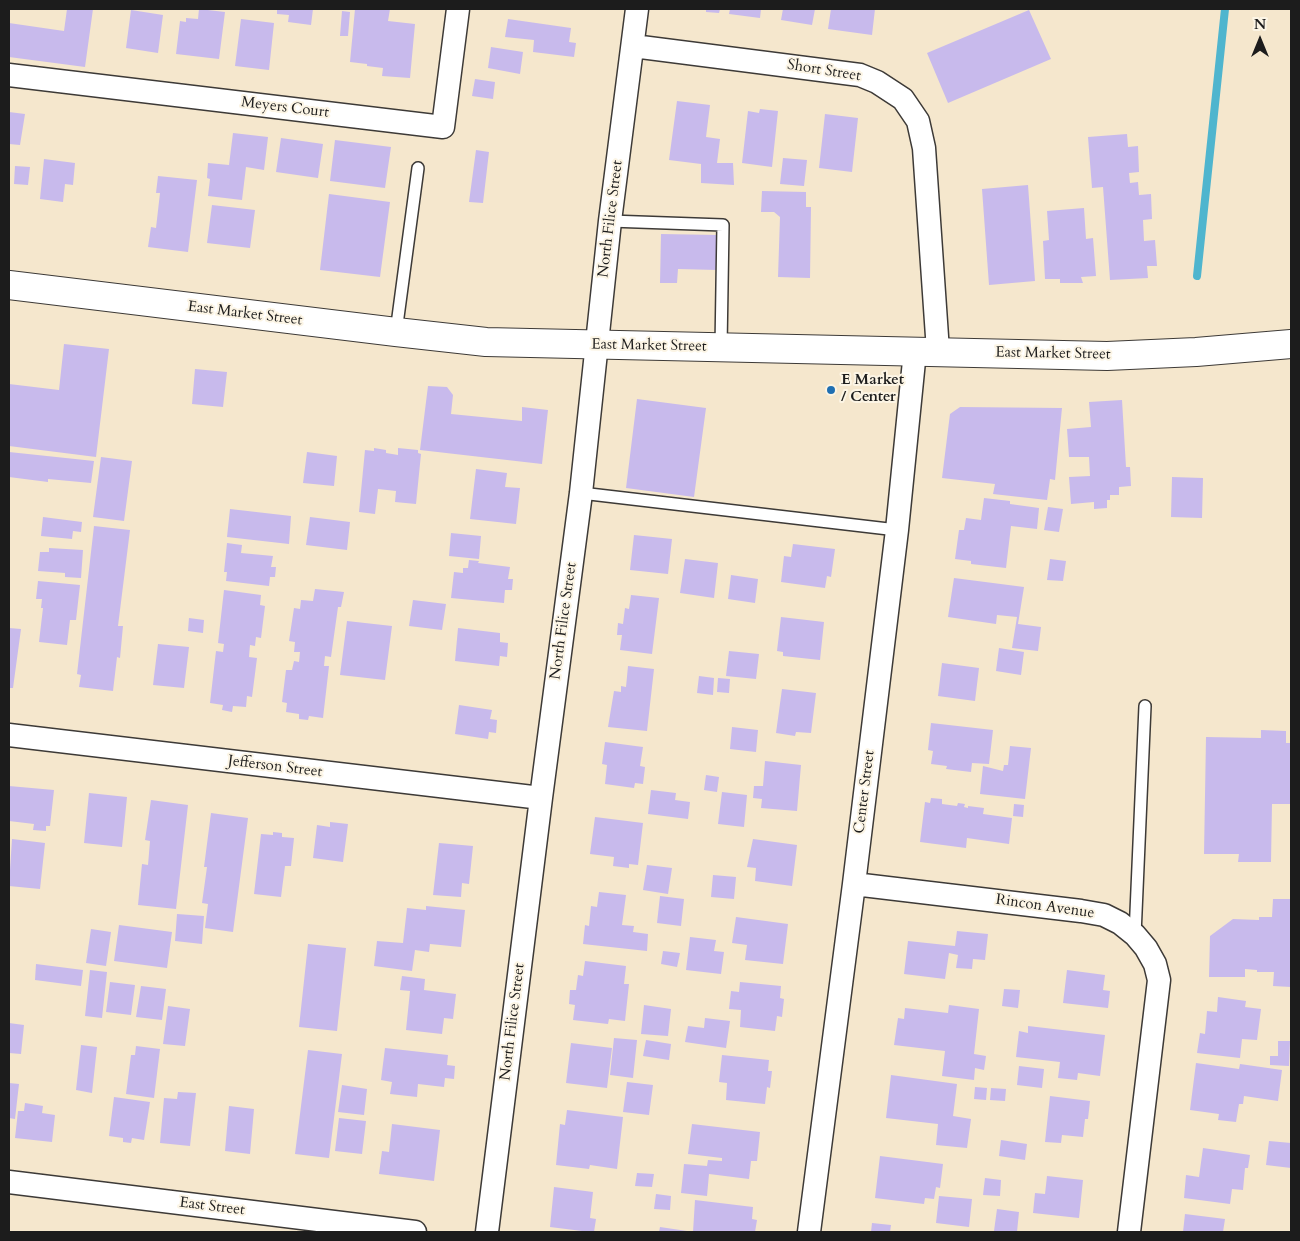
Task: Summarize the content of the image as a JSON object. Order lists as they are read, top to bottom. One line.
{"streets":{"main road":["East Market Street"],"street":["Short Street","Meyers Court","North Filice Street","Jefferson Street","Center Street","Rincon Avenue","East Street"]},"crossings":[["Short Street","North Filice Street"],["Short Street","East Market Street"],["Short Street","Center Street"],["North Filice Street","East Market Street"],["North Filice Street","Jefferson Street"],["East Market Street","Center Street"],["Center Street","Rincon Avenue"]],"places":["E Market / Center"],"north":"top"}
